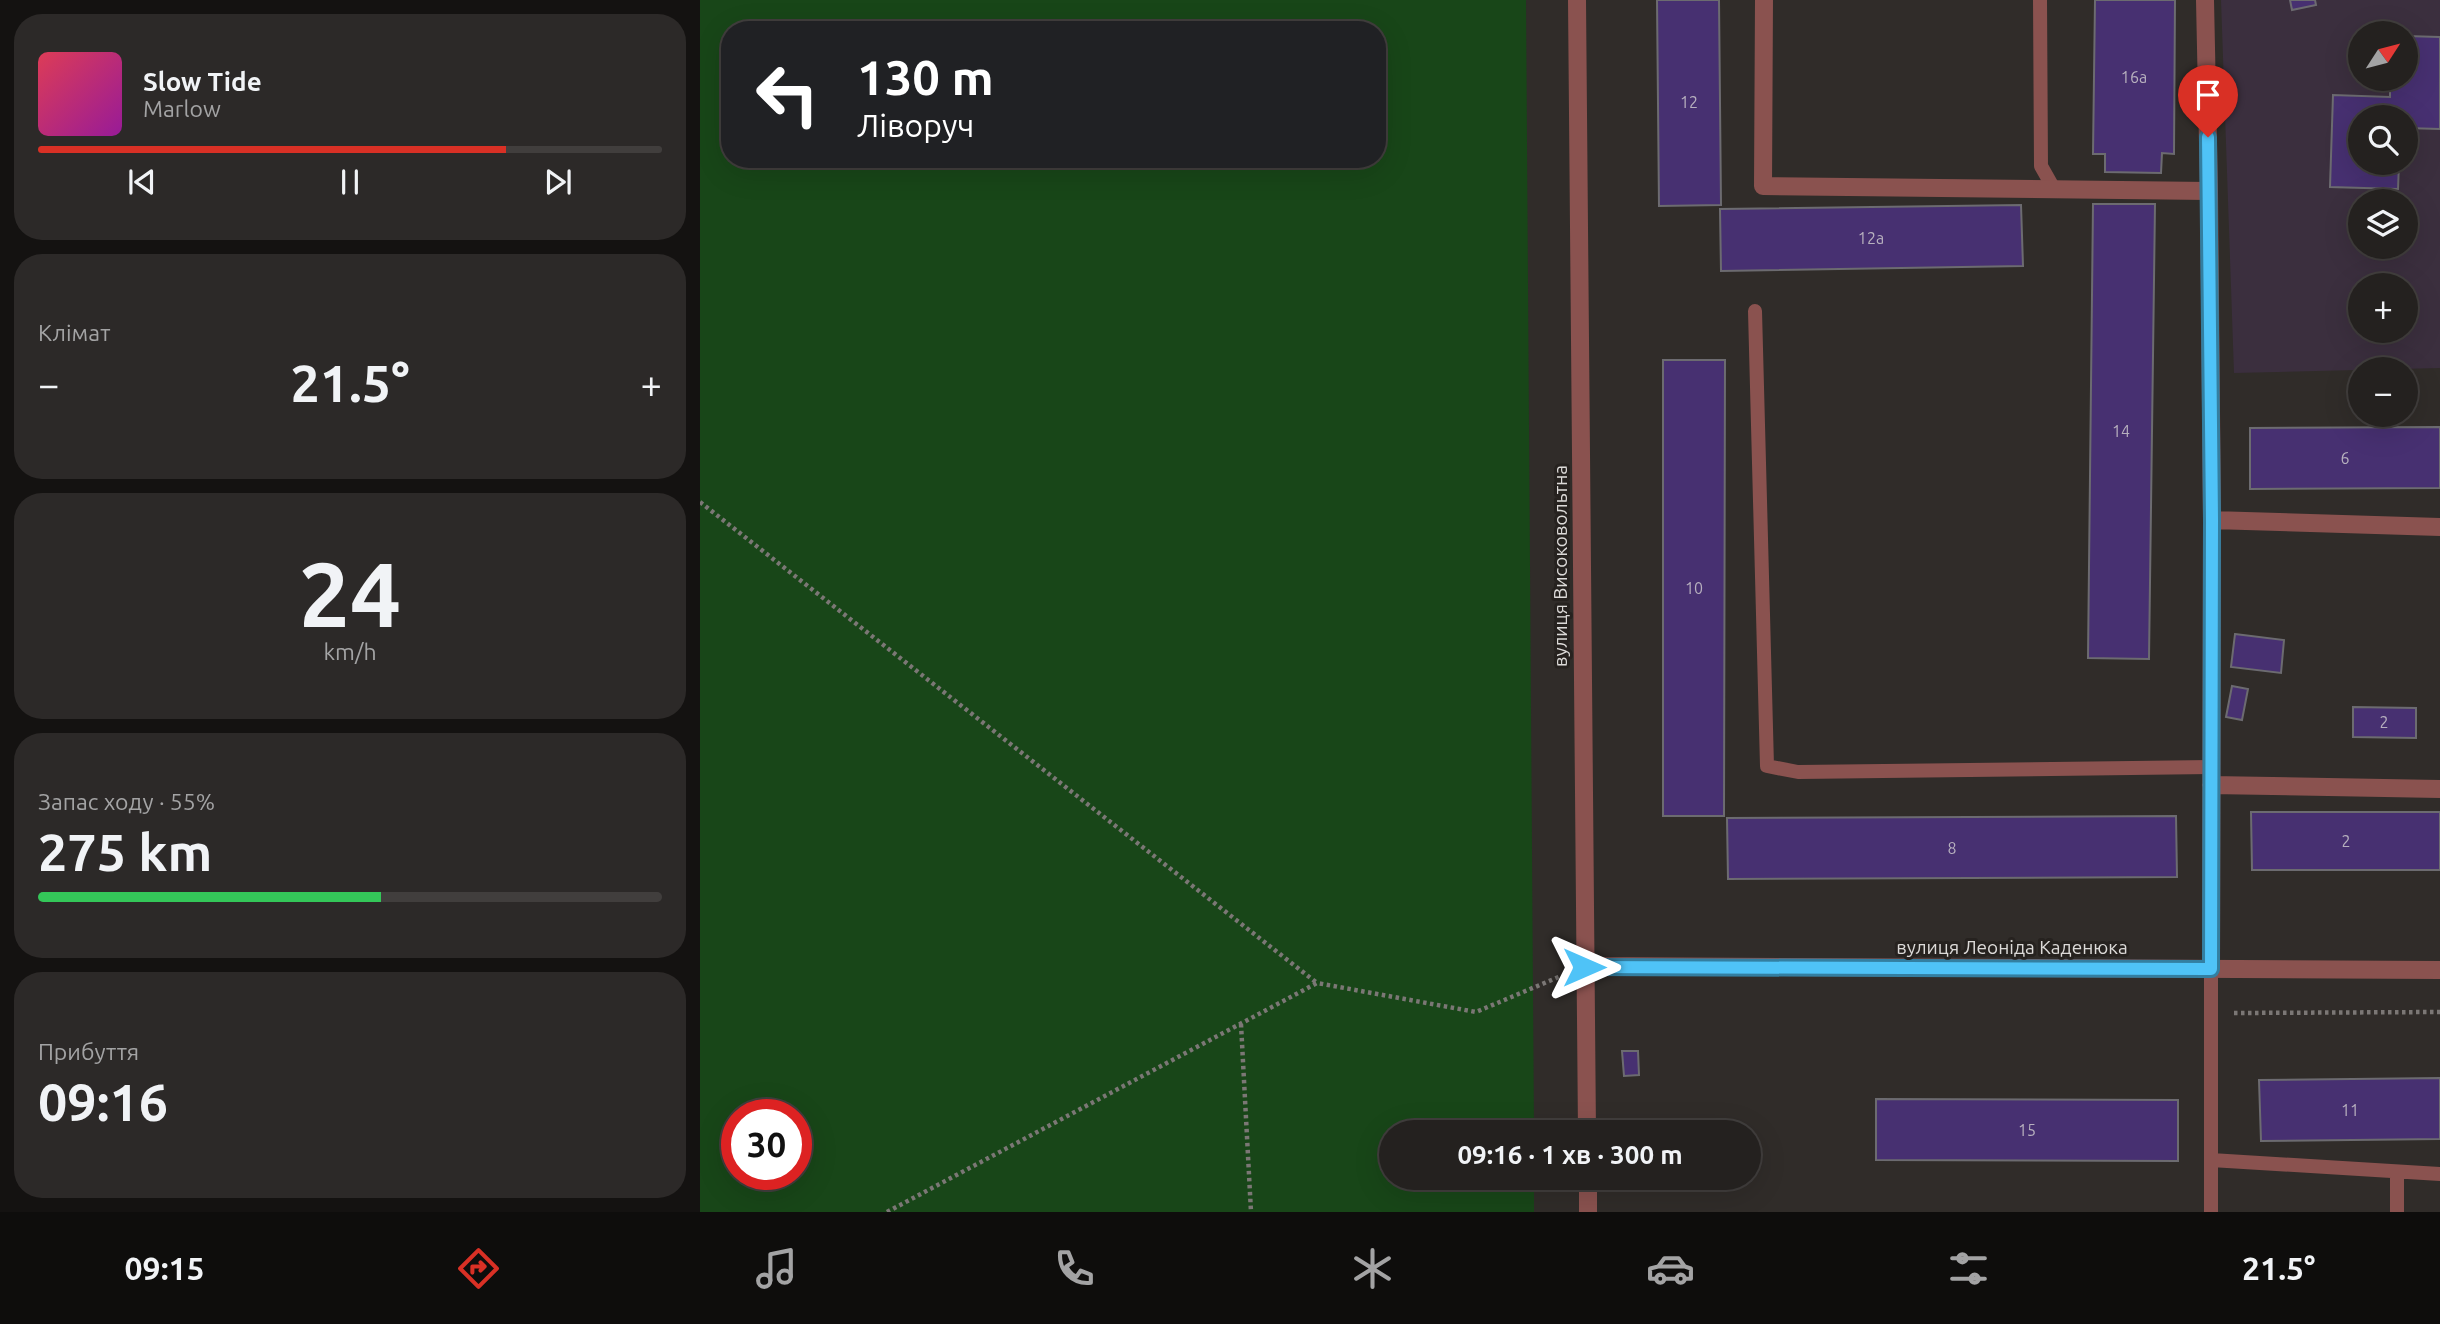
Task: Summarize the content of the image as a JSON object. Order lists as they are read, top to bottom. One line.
{"streets":{"street":["вулиця Високовольтна","вулиця Леоніда Каденюка"]},"crossings":[["вулиця Високовольтна","вулиця Леоніда Каденюка"]],"house_numbers":["16а","12","12а","14","6","10","2","2","8","11","15"],"north":"top right","page":{"map_buttons":["+","−"],"turn":["130 m","Ліворуч"],"song":["Slow Tide","Marlow"],"tile":["Клімат",["24","km/h"],["Запас ходу · 55%","275 km"],["Прибуття","09:16"]],"heat":["−","21.5°","+"],"limit":"30","trip":"09:16 · 1 хв · 300 m","tabs":["09:15","21.5°"]}}
